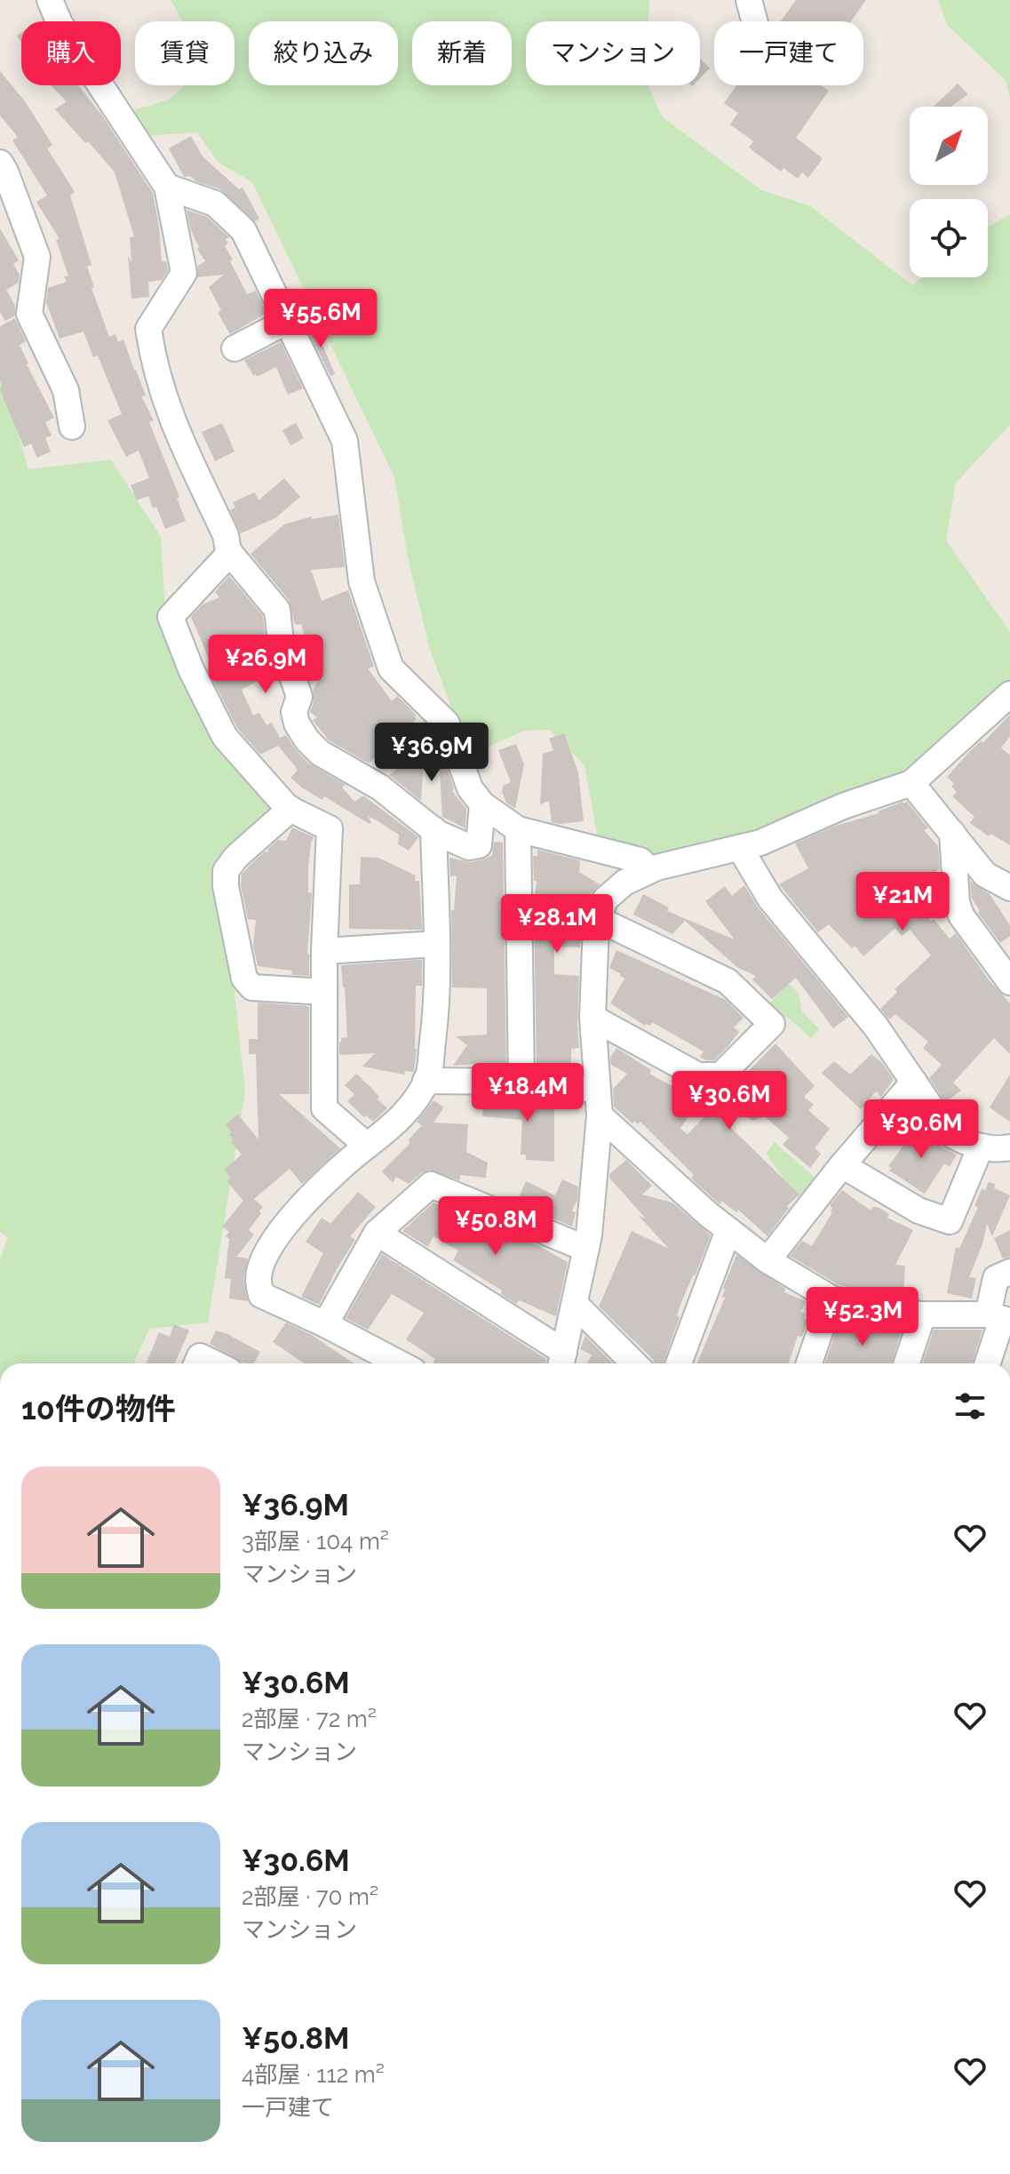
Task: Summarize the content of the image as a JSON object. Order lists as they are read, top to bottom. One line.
{"north":"top right","page":{"chip":["購入","賃貸","絞り込み","新着","マンション","一戸建て"],"price":["¥55.6M","¥26.9M","¥36.9M","¥21M","¥28.1M","¥18.4M","¥30.6M","¥30.6M","¥50.8M","¥52.3M"],"heading":"10件の物件","list":[{"name":"¥36.9M","note":"3部屋 · 104 m² · マンション"},{"name":"¥30.6M","note":"2部屋 · 72 m² · マンション"},{"name":"¥30.6M","note":"2部屋 · 70 m² · マンション"},{"name":"¥50.8M","note":"4部屋 · 112 m² · 一戸建て"}]}}
